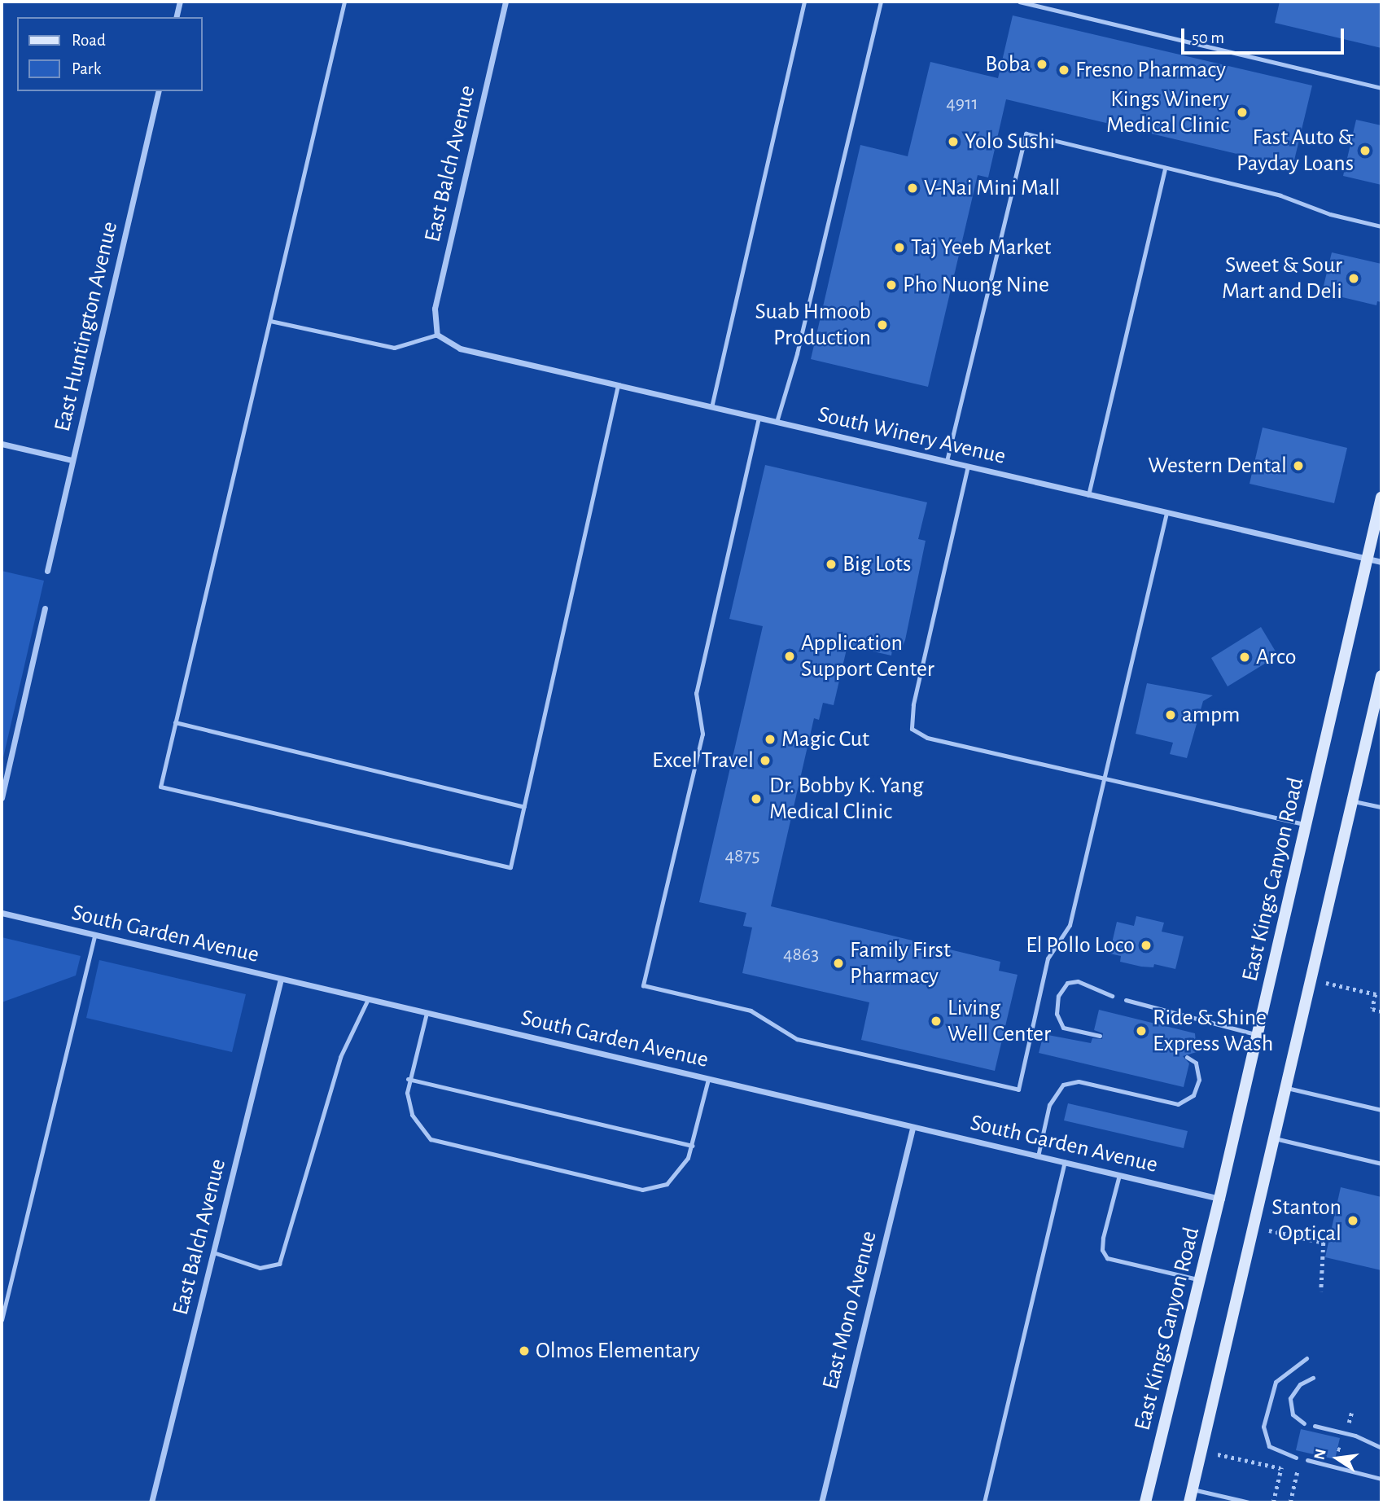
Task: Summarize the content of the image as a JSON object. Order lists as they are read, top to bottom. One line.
{"streets":{"main road":["East Kings Canyon Road"],"street":["East Balch Avenue","East Huntington Avenue","South Winery Avenue","South Garden Avenue","East Mono Avenue"]},"crossings":[["East Balch Avenue","South Winery Avenue"],["East Balch Avenue","South Garden Avenue"],["South Winery Avenue","East Kings Canyon Road"],["East Kings Canyon Road","South Garden Avenue"],["South Garden Avenue","East Mono Avenue"]],"places":["Boba","Fresno Pharmacy","Kings Winery Medical Clinic","Yolo Sushi","Fast Auto & Payday Loans","V-Nai Mini Mall","Taj Yeeb Market","Sweet & Sour Mart and Deli","Pho Nuong Nine","Suab Hmoob Production","Western Dental","Big Lots","Application Support Center","Arco","ampm","Magic Cut","Excel Travel","Dr. Bobby K. Yang Medical Clinic","El Pollo Loco","Family First Pharmacy","Living Well Center","Ride & Shine Express Wash","Stanton Optical","Olmos Elementary"],"house_numbers":["4911","4875","4863"],"legend":["Road","Park"],"scale_bar":"50 m","north":"left"}
